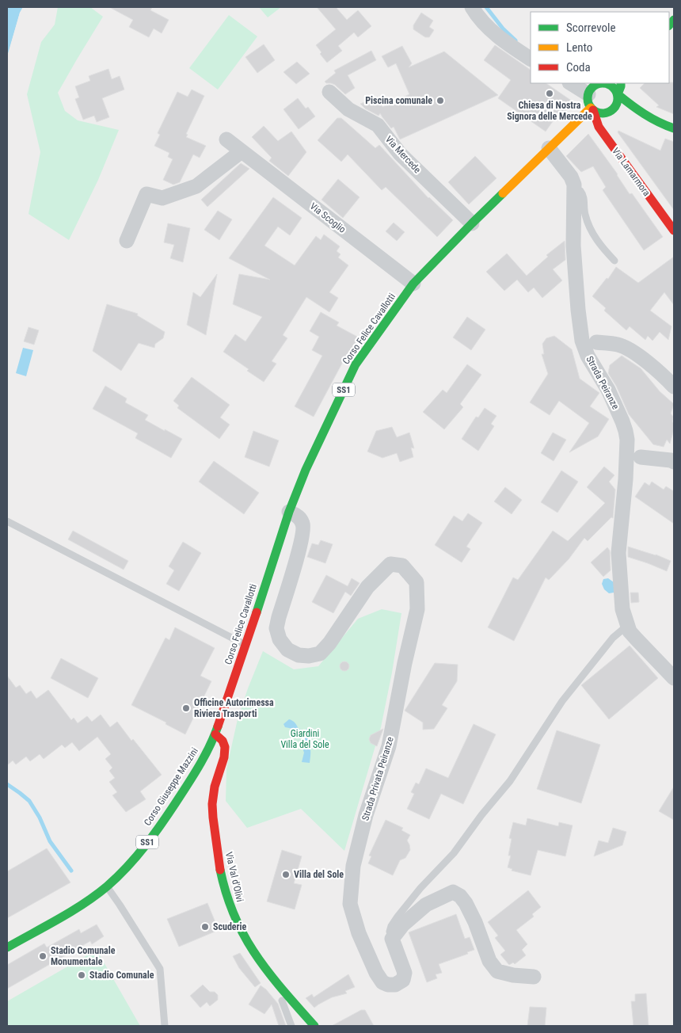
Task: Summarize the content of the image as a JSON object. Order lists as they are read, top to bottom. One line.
{"streets":{"main road":["Via Lamarmora","Corso Felice Cavallotti","SS1","Corso Giuseppe Mazzini","Via Val d'Olivi"],"street":["Via Mercede","Via Scoglio","Strada Peiranze","Strada Privata Peiranze"]},"crossings":[["Via Mercede","Corso Felice Cavallotti"],["Via Lamarmora","Corso Felice Cavallotti"],["Via Scoglio","Corso Felice Cavallotti"],["Corso Felice Cavallotti","Strada Peiranze"],["Corso Felice Cavallotti","Strada Privata Peiranze"],["Corso Felice Cavallotti","Corso Giuseppe Mazzini"],["Corso Giuseppe Mazzini","Via Val d'Olivi"]],"parks":["Giardini Villa del Sole"],"places":["Chiesa di Nostra Signora delle Mercede","Piscina comunale","Officine Autorimessa Riviera Trasporti","Villa del Sole","Scuderie","Stadio Comunale Monumentale","Stadio Comunale"],"legend":["Scorrevole","Lento","Coda"]}
